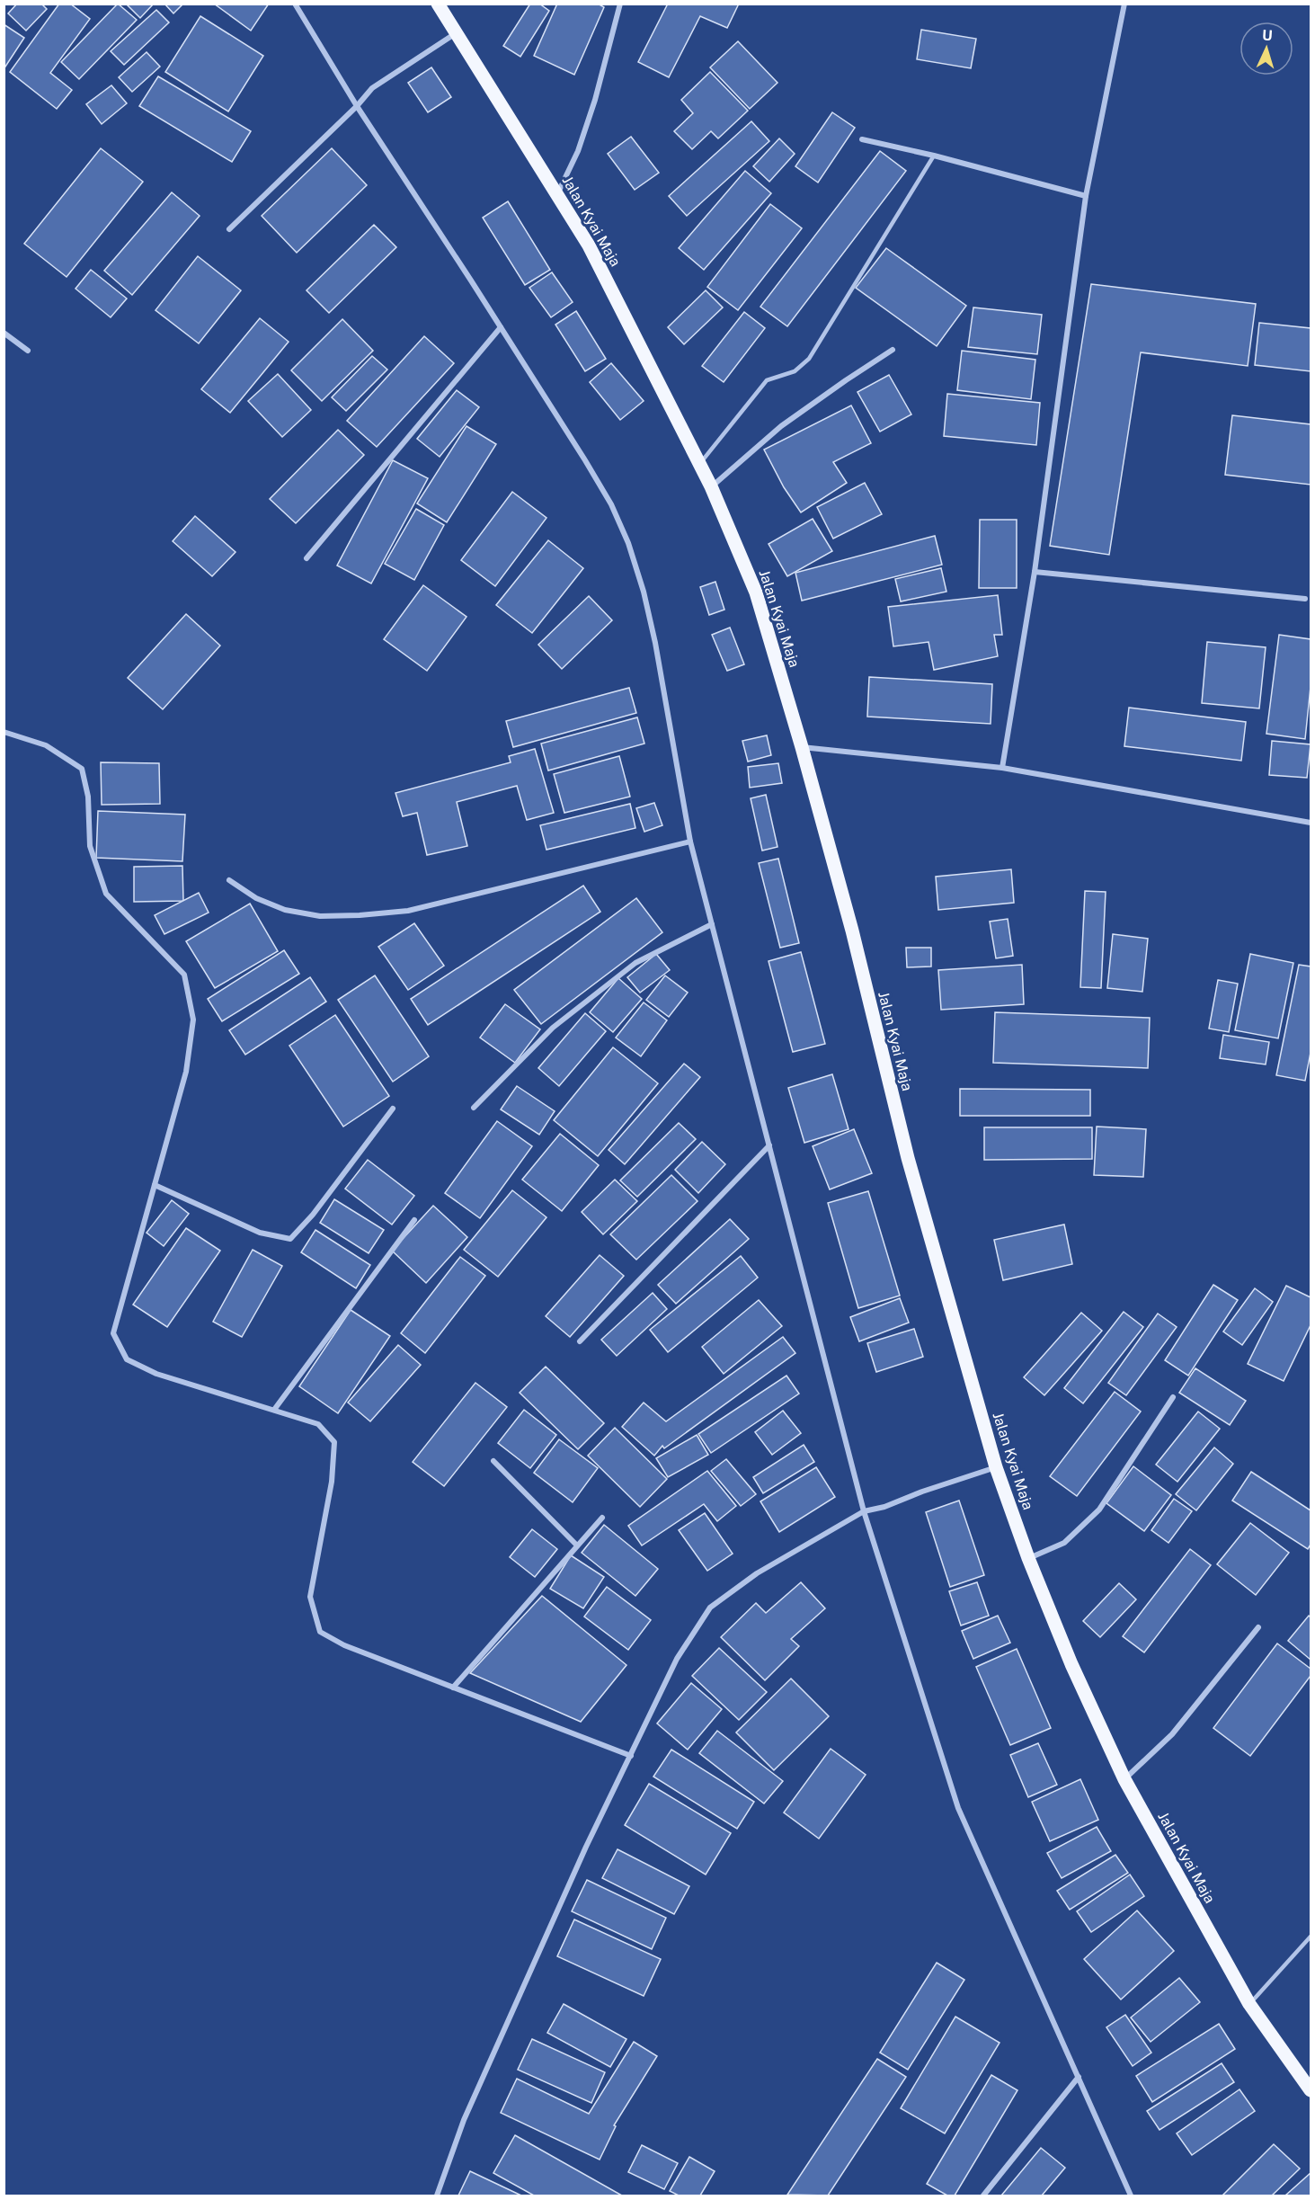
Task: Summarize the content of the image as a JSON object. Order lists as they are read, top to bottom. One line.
{"streets":{"main road":["Jalan Kyai Maja"]},"north":"top"}
